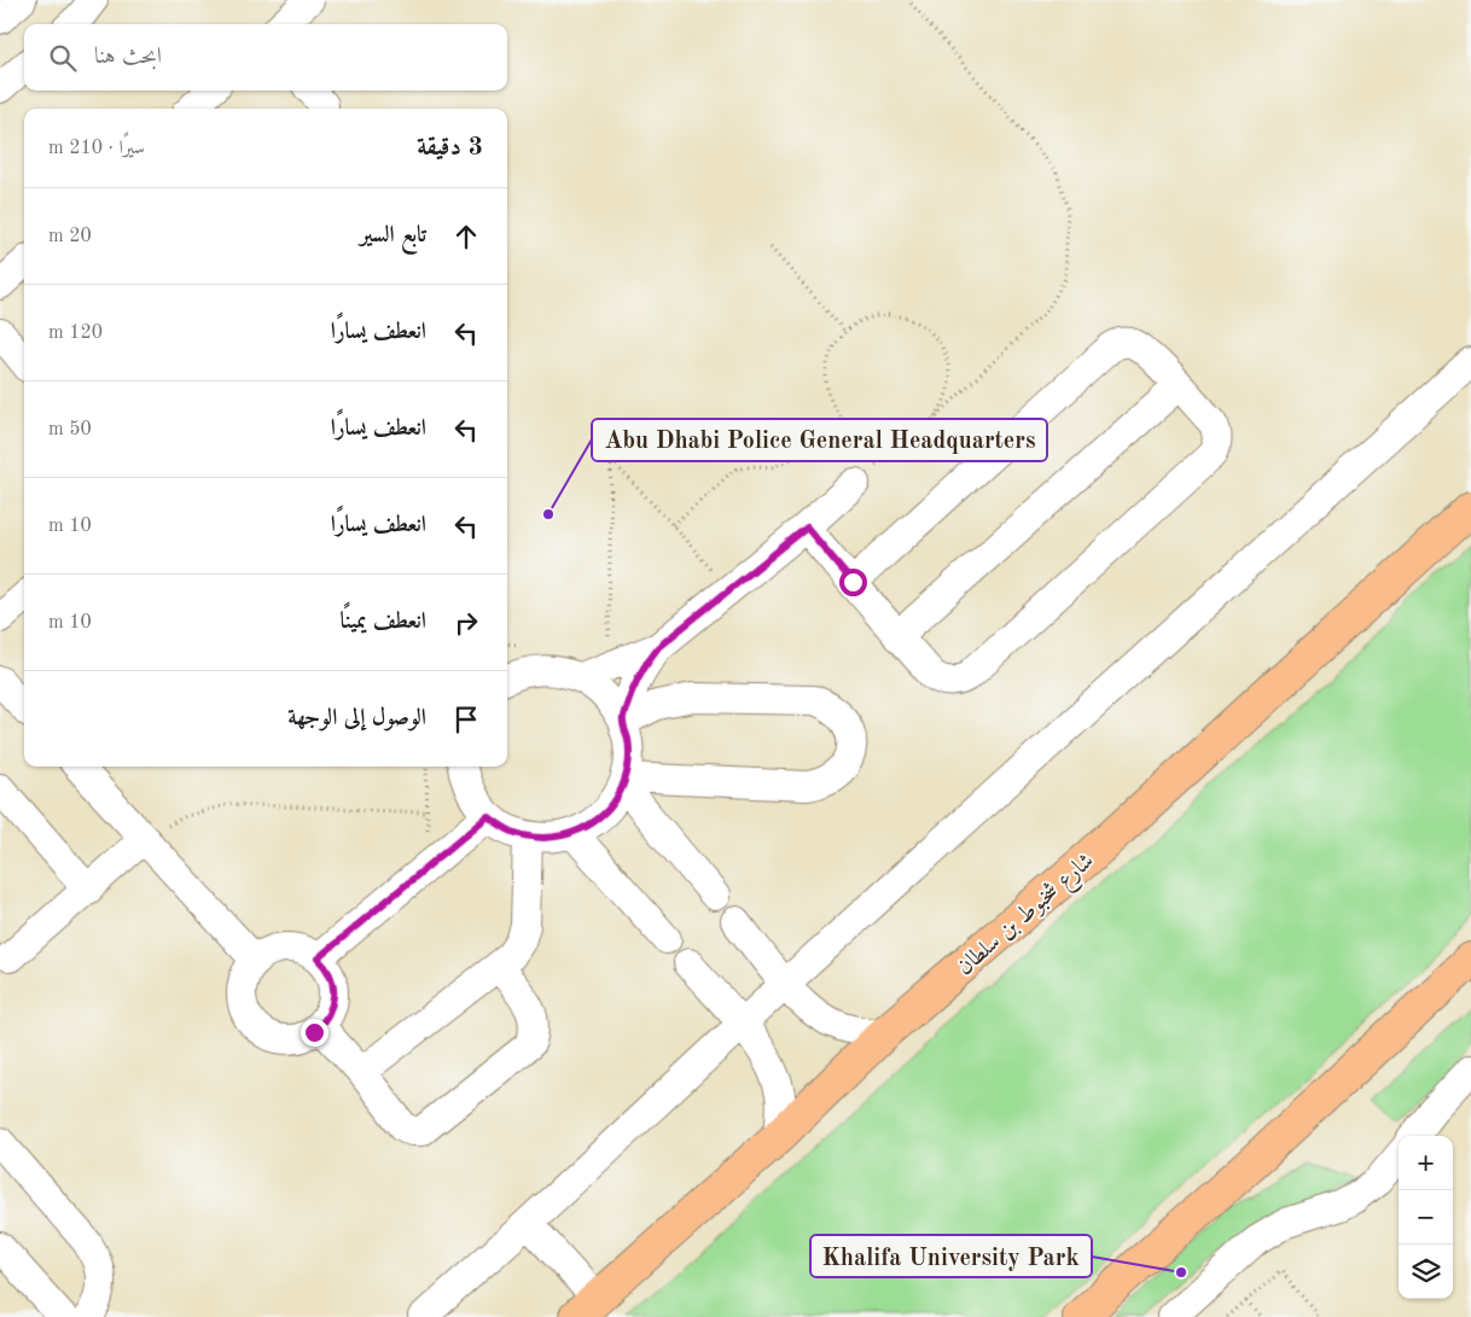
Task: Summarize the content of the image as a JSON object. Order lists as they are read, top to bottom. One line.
{"streets":{"main road":["شارع شخبوط بن سلطان"]},"places":["Abu Dhabi Police General Headquarters","Khalifa University Park"],"page":{"search":"ابحث هنا","heading":["3 دقيقة","سيرًا · 210 m"],"list":[["تابع السير","20 m"],["انعطف يسارًا","120 m"],["انعطف يسارًا","50 m"],["انعطف يسارًا","10 m"],["انعطف يمينًا","10 m"],"الوصول إلى الوجهة"],"map_buttons":["+","−"]}}
